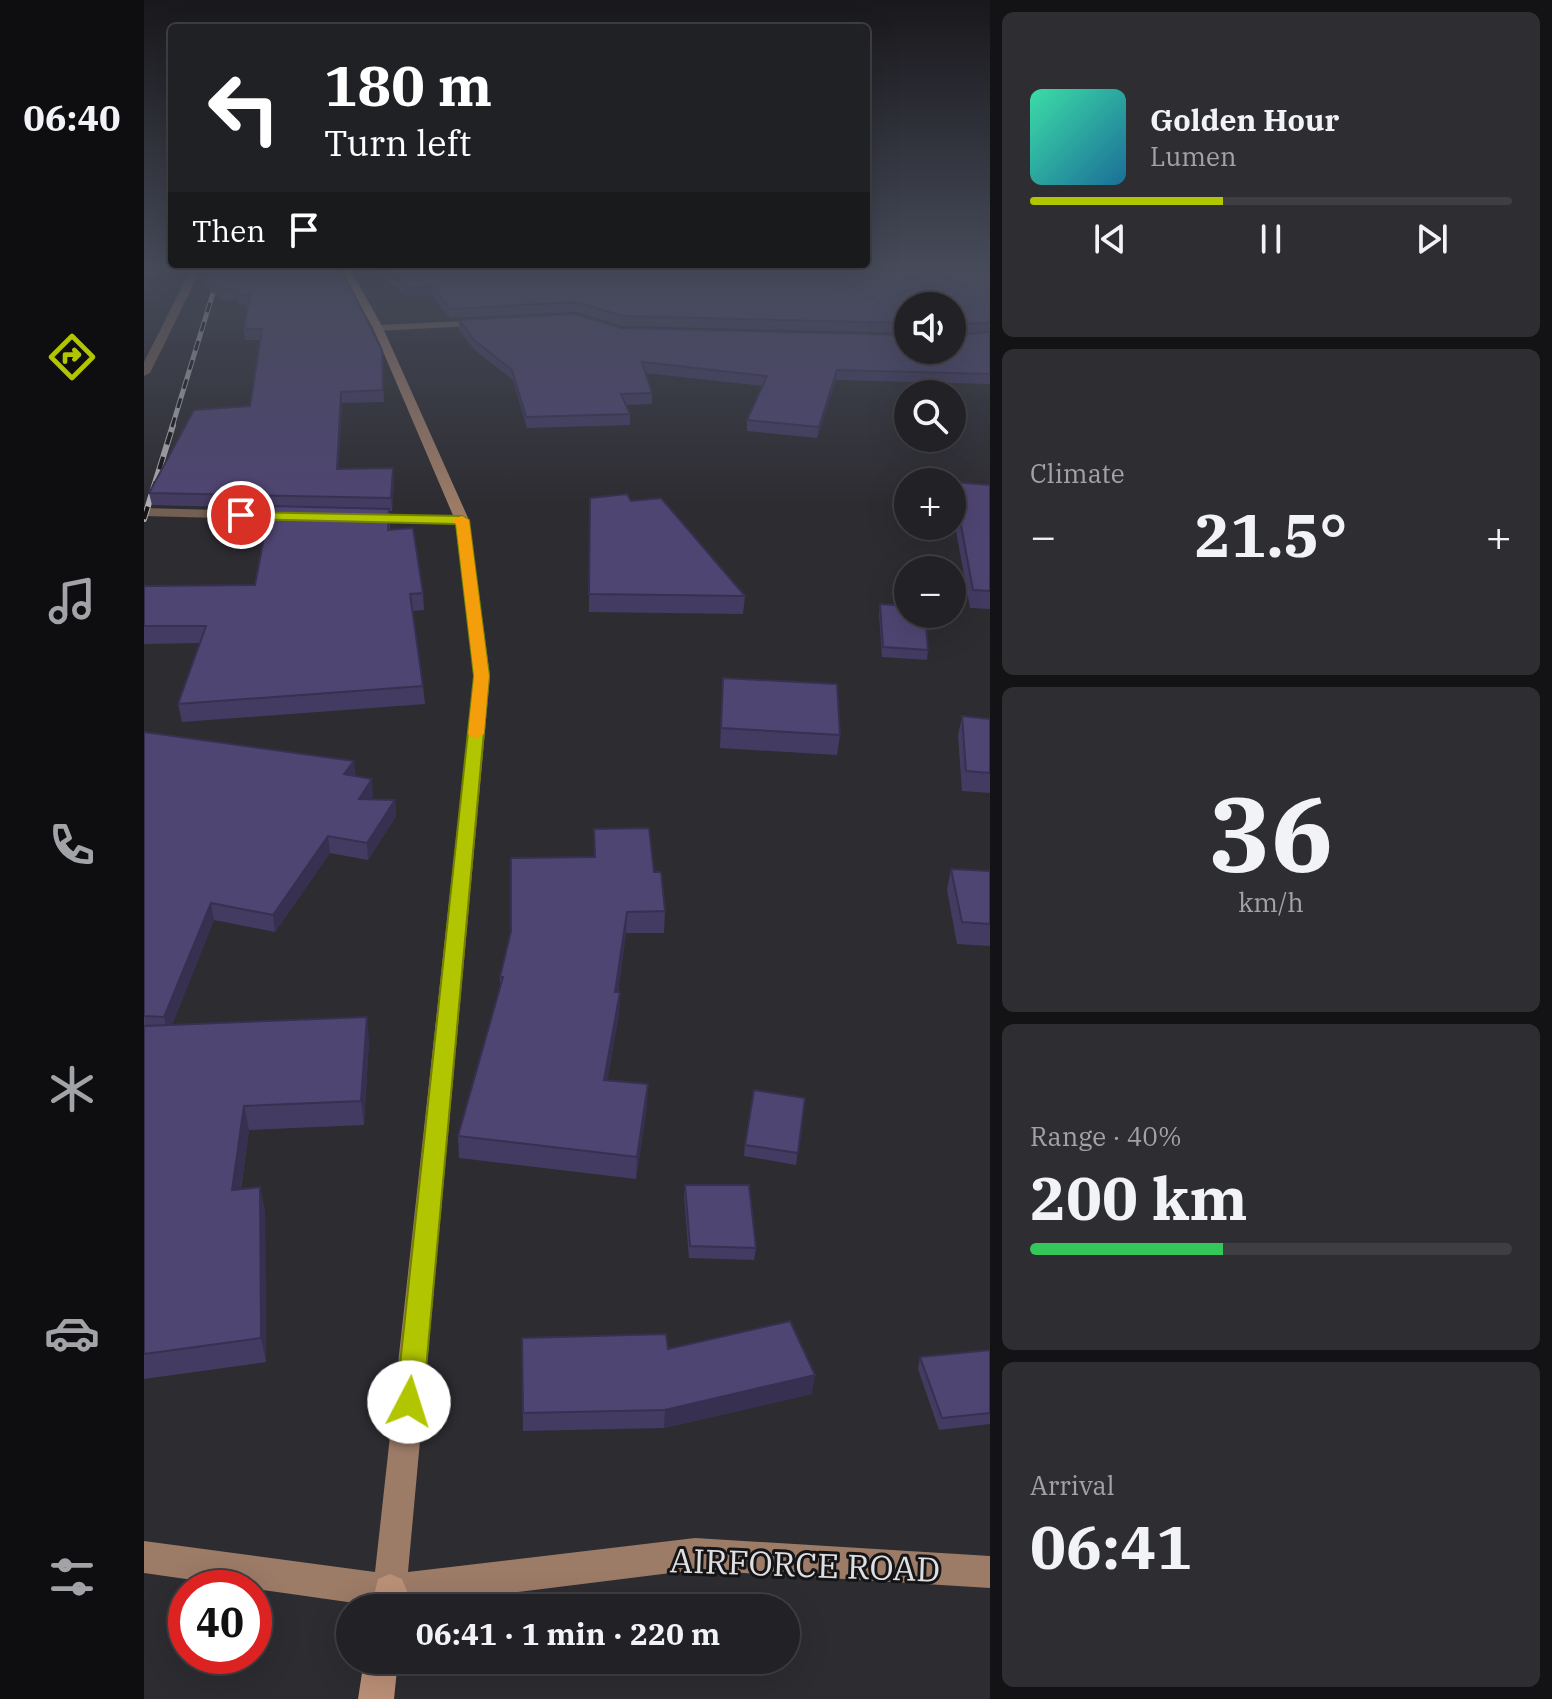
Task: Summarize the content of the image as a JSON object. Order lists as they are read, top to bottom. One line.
{"streets":{"street":["AIRFORCE ROAD"]},"page":{"tabs":"06:40","turn":["180 m","Turn left"],"song":["Golden Hour","Lumen"],"then":"Then","map_buttons":["+","−"],"tile":["Climate",["36","km/h"],["Range · 40%","200 km"],["Arrival","06:41"]],"heat":["−","21.5°","+"],"limit":"40","trip":"06:41 · 1 min · 220 m"}}
